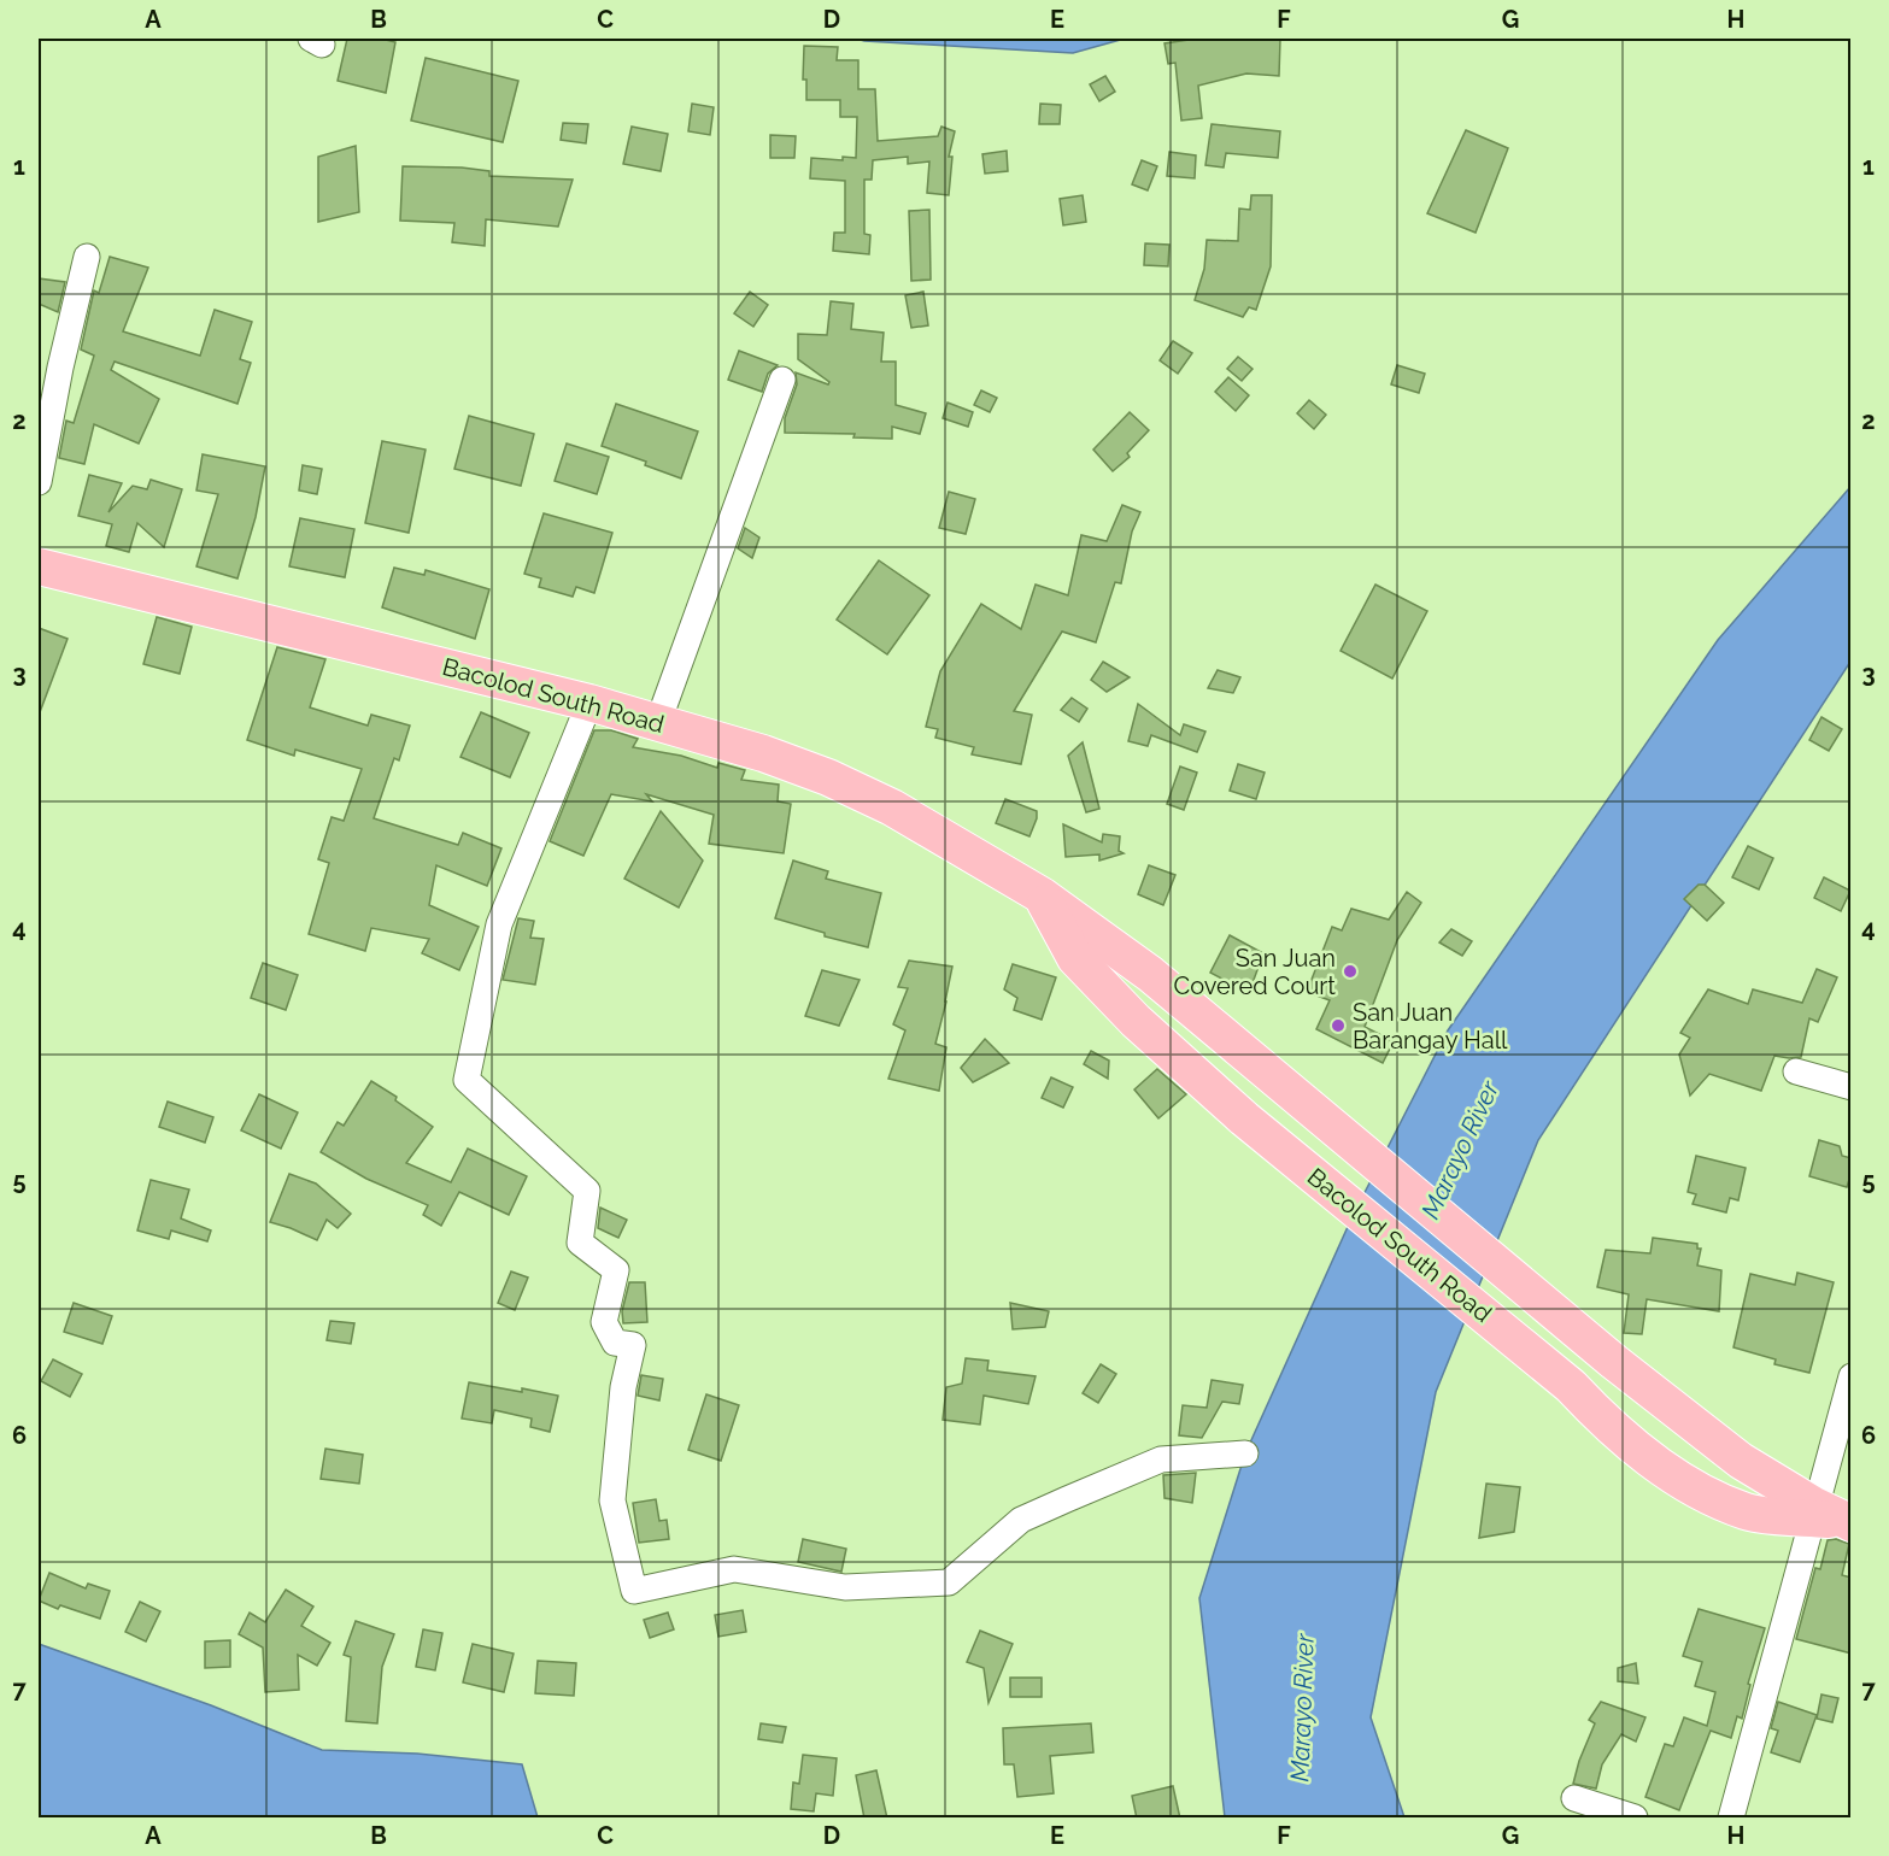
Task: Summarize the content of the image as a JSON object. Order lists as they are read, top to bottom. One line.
{"streets":{"highway":["Bacolod South Road"]},"water":["Marayo River"],"places":["San Juan Covered Court","San Juan Barangay Hall"],"grid":{"columns":["A","B","C","D","E","F","G","H"],"rows":["1","2","3","4","5","6","7"]}}
